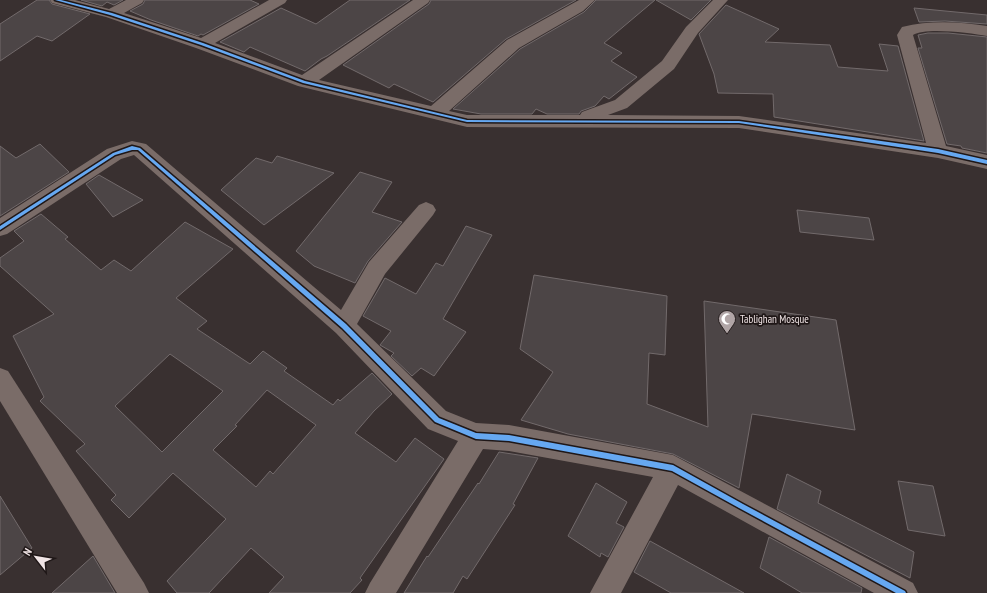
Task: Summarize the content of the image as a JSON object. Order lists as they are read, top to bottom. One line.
{"places":{"mosque":["Tablighan Mosque"]},"north":"top left"}
